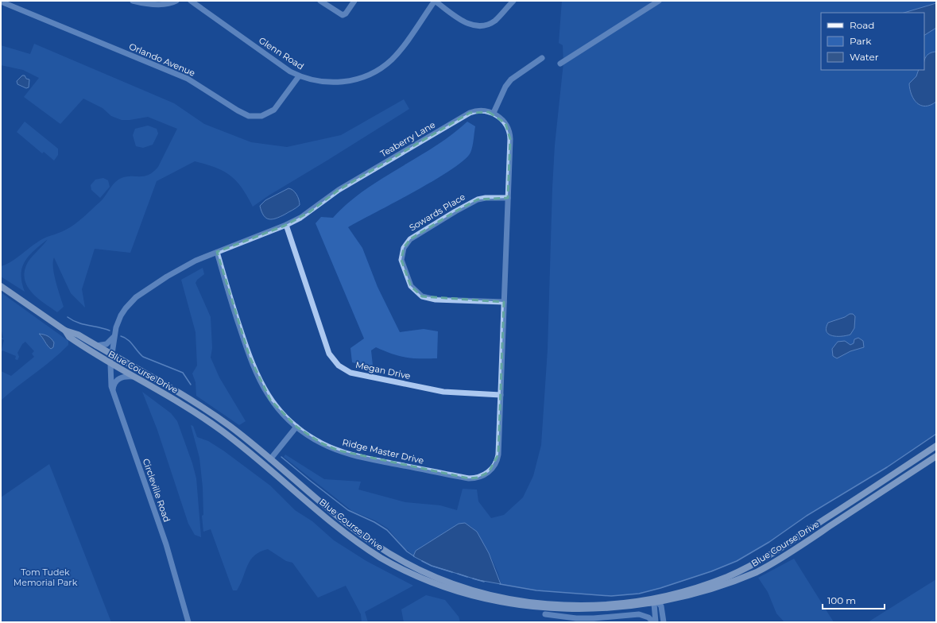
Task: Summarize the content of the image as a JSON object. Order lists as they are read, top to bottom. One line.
{"streets":{"main road":["Blue Course Drive"],"street":["Glenn Road","Orlando Avenue","Teaberry Lane","Sowards Place","Megan Drive","Ridge Master Drive","Circleville Road"]},"crossings":[["Glenn Road","Orlando Avenue"],["Teaberry Lane","Megan Drive"],["Teaberry Lane","Blue Course Drive"],["Teaberry Lane","Ridge Master Drive"],["Teaberry Lane","Circleville Road"],["Megan Drive","Ridge Master Drive"],["Blue Course Drive","Circleville Road"]],"parks":["Tom Tudek Memorial Park"],"legend":["Road","Park","Water"],"scale_bar":"100 m"}
